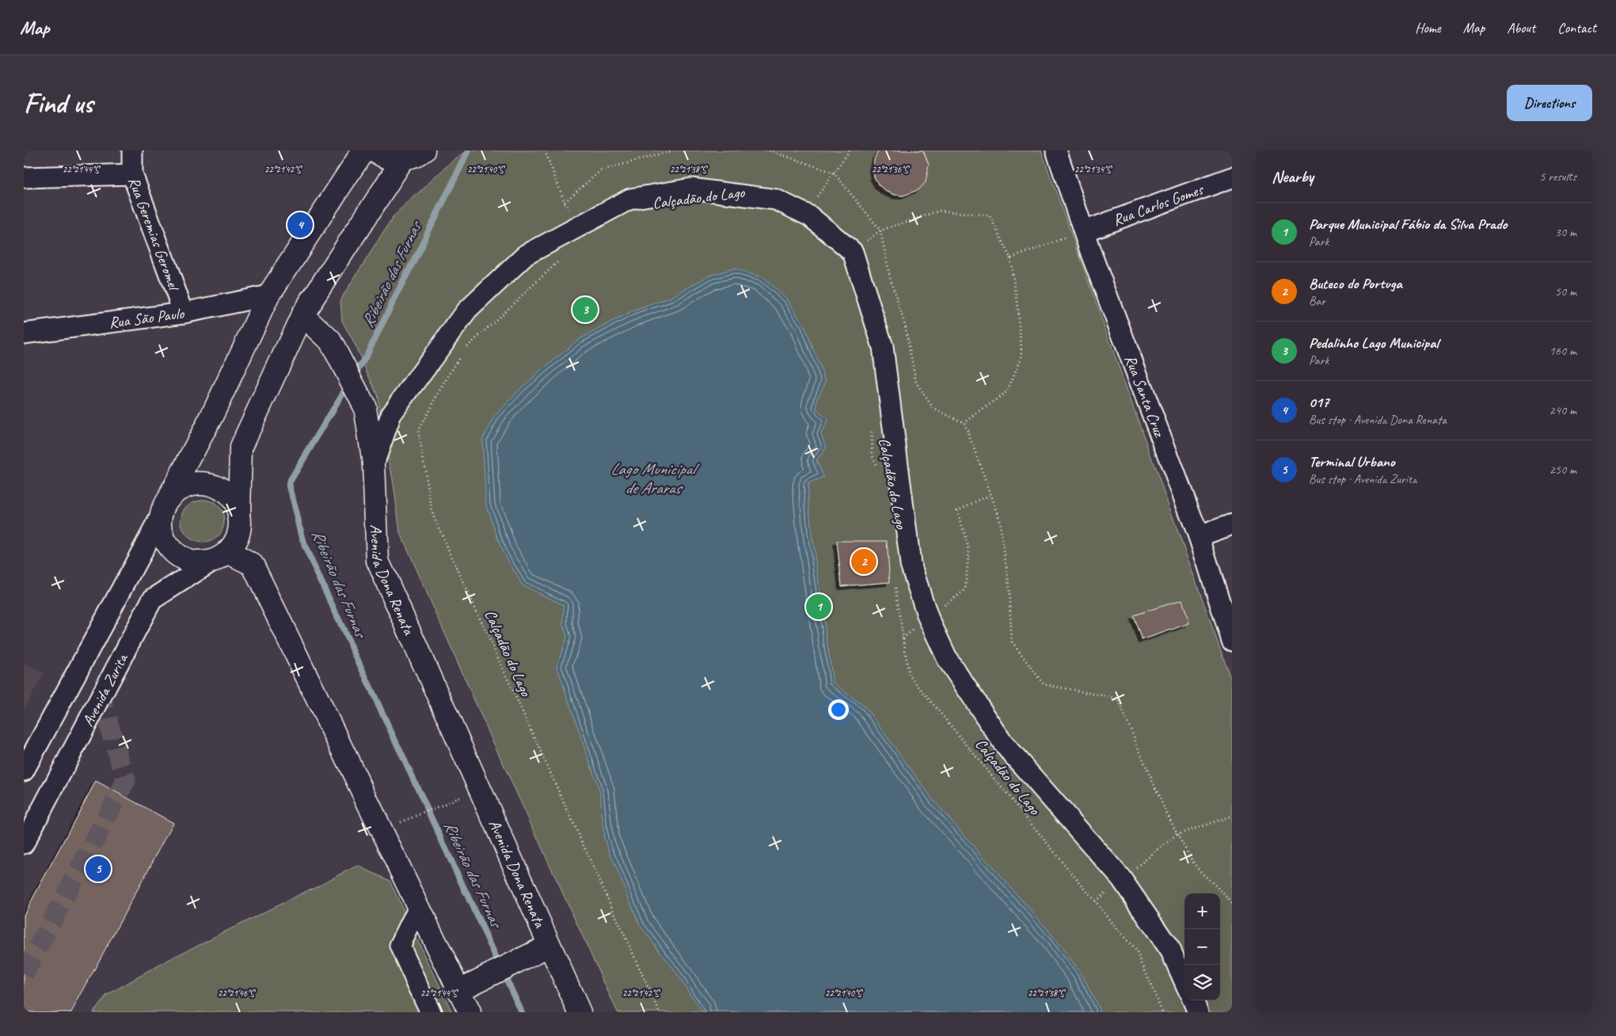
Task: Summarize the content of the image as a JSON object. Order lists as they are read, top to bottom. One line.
{"streets":{"main road":["Avenida Dona Renata"],"street":["Rua Carlos Gomes","Rua Geremias Geromel","Rua São Paulo","Rua Santa Cruz","Avenida Zurita"],"path":["Calçadão do Lago"]},"crossings":[["Rua Carlos Gomes","Rua Santa Cruz"],["Rua Geremias Geromel","Rua São Paulo"]],"water":["Ribeirão das Furnas","Lago Municipal de Araras"],"page":{"header":"Map","nav":["Home","Map","About","Contact"],"buttons":"Directions","title":"Find us","heading":["Nearby","5 results"],"list":[{"mark":"1","name":"Parque Municipal Fábio da Silva Prado","note":"Park","value":"30 m"},{"mark":"2","name":"Buteco do Portuga","note":"Bar","value":"50 m"},{"mark":"3","name":"Pedalinho Lago Municipal","note":"Park","value":"160 m"},{"mark":"4","name":"017","note":"Bus stop · Avenida Dona Renata","value":"240 m"},{"mark":"5","name":"Terminal Urbano","note":"Bus stop · Avenida Zurita","value":"250 m"}],"pins":["4","3","2","1","5"],"map_buttons":["+","−"]},"coordinates":["22°21'44\"S","22°21'40\"S","22°21'36\"S","22°21'34\"S","22°21'42\"S","22°21'38\"S","22°21'46\"S"]}
